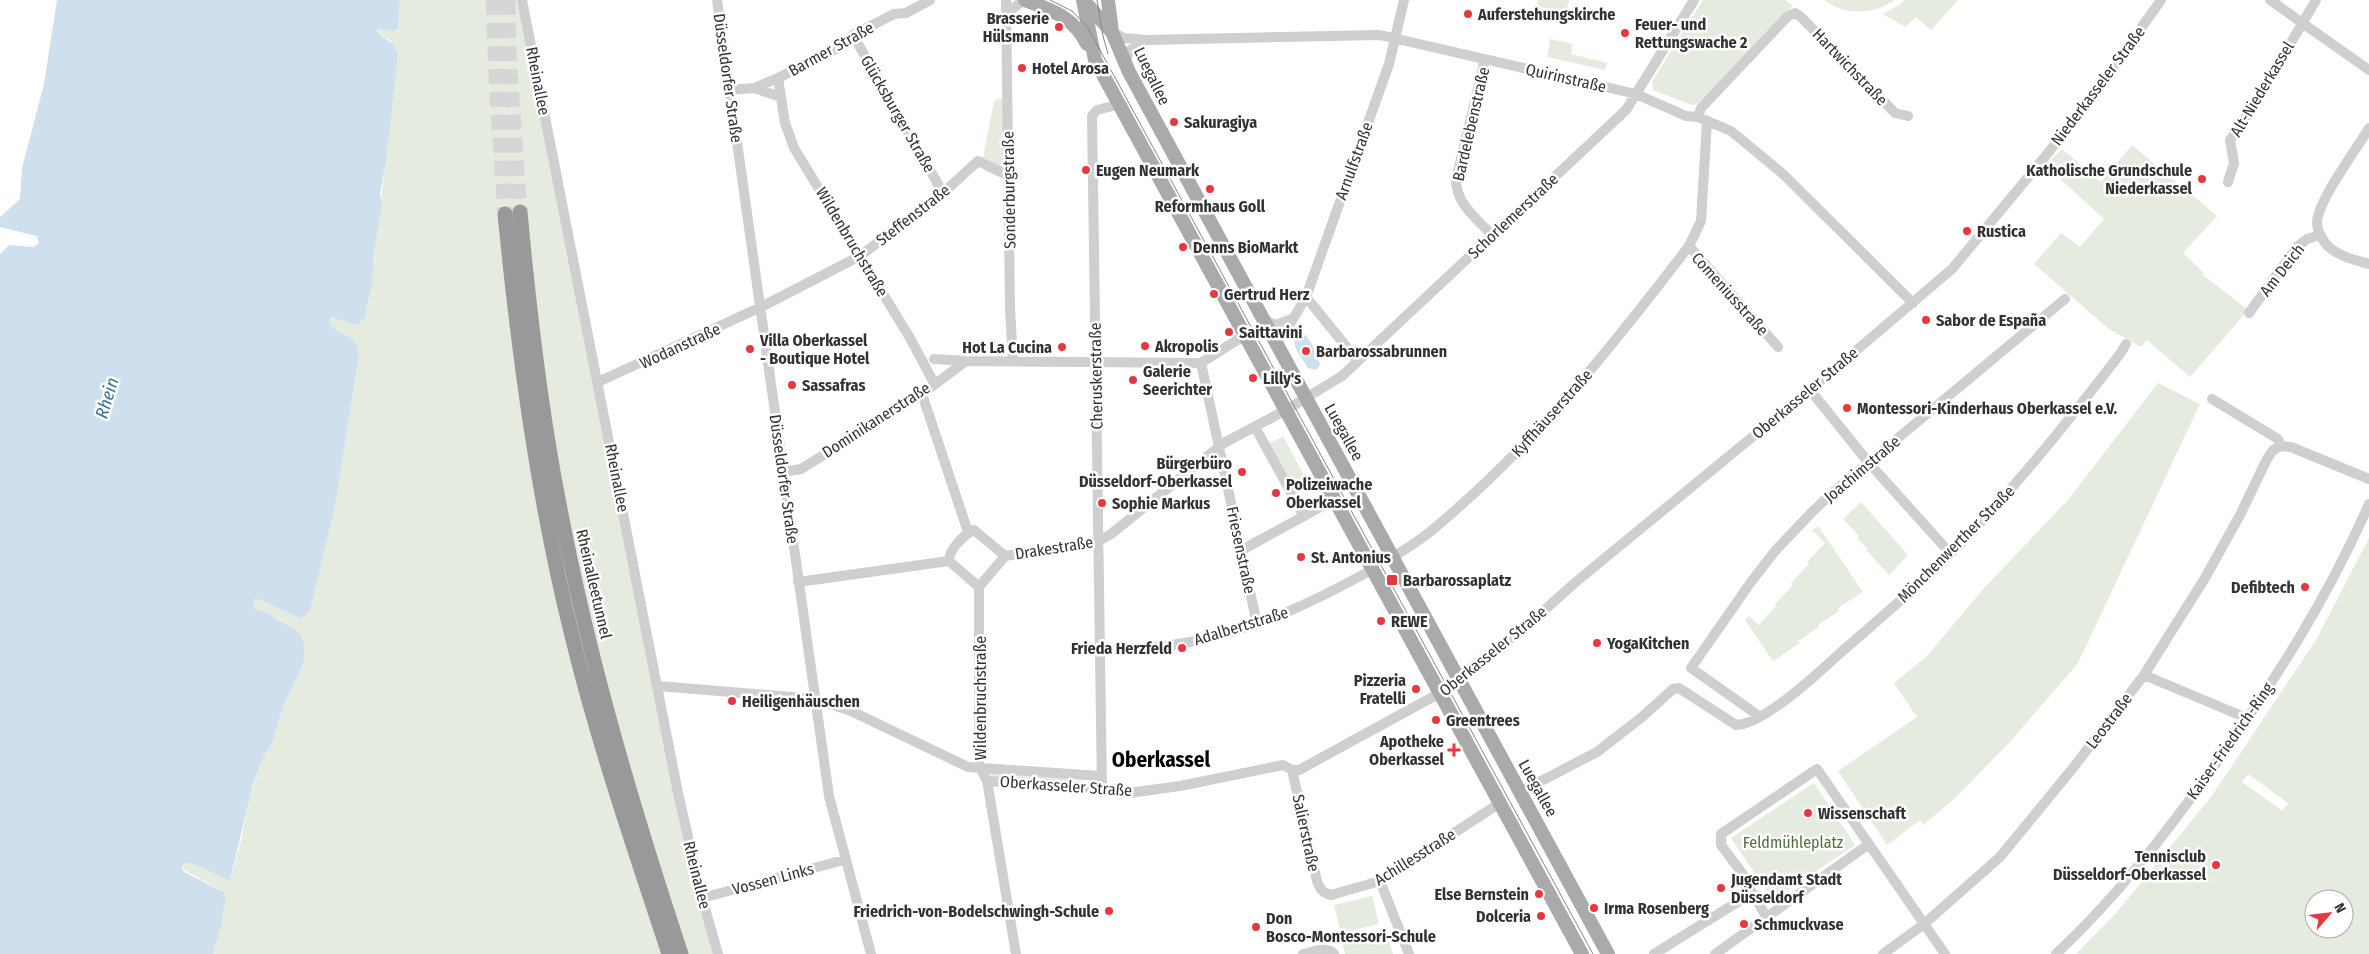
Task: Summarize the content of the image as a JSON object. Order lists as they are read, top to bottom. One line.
{"streets":{"highway":["Rheinalleetunnel"],"main road":["Luegallee"],"street":["Barmer Straße","Hartwichstraße","Düsseldorfer Straße","Quirinstraße","Rheinallee","Niederkasseler Straße","Alt-Niederkassel","Glücksburger Straße","Bardelebenstraße","Arnulfstraße","Sonderburgstraße","Steffenstraße","Schorlemerstraße","Wildenbruchstraße","Am Deich","Comeniusstraße","Wodanstraße","Cheruskerstraße","Oberkasseler Straße","Kyffhäuserstraße","Dominikanerstraße","Joachimstraße","Mönchenwerther Straße","Drakestraße","Friesenstraße","Adalbertstraße","Leostraße","Kaiser-Friedrich-Ring","Salierstraße","Achillesstraße","Vossen Links"]},"crossings":[["Barmer Straße","Düsseldorfer Straße"],["Barmer Straße","Glücksburger Straße"],["Barmer Straße","Wildenbruchstraße"],["Hartwichstraße","Quirinstraße"],["Hartwichstraße","Comeniusstraße"],["Luegallee","Quirinstraße"],["Luegallee","Schorlemerstraße"],["Luegallee","Oberkasseler Straße"],["Luegallee","Kyffhäuserstraße"],["Luegallee","Mönchenwerther Straße"],["Luegallee","Drakestraße"],["Düsseldorfer Straße","Steffenstraße"],["Düsseldorfer Straße","Wodanstraße"],["Düsseldorfer Straße","Oberkasseler Straße"],["Düsseldorfer Straße","Dominikanerstraße"],["Düsseldorfer Straße","Vossen Links"],["Quirinstraße","Niederkasseler Straße"],["Quirinstraße","Bardelebenstraße"],["Quirinstraße","Arnulfstraße"],["Quirinstraße","Schorlemerstraße"],["Quirinstraße","Comeniusstraße"],["Quirinstraße","Oberkasseler Straße"],["Rheinallee","Wodanstraße"],["Rheinallee","Oberkasseler Straße"],["Rheinallee","Vossen Links"],["Niederkasseler Straße","Oberkasseler Straße"],["Glücksburger Straße","Steffenstraße"],["Bardelebenstraße","Schorlemerstraße"],["Sonderburgstraße","Steffenstraße"],["Sonderburgstraße","Dominikanerstraße"],["Steffenstraße","Wildenbruchstraße"],["Steffenstraße","Wodanstraße"],["Schorlemerstraße","Drakestraße"],["Wildenbruchstraße","Oberkasseler Straße"],["Wildenbruchstraße","Dominikanerstraße"],["Comeniusstraße","Kyffhäuserstraße"],["Cheruskerstraße","Oberkasseler Straße"],["Cheruskerstraße","Dominikanerstraße"],["Cheruskerstraße","Drakestraße"],["Cheruskerstraße","Adalbertstraße"],["Oberkasseler Straße","Salierstraße"],["Joachimstraße","Mönchenwerther Straße"],["Drakestraße","Friesenstraße"],["Friesenstraße","Adalbertstraße"],["Salierstraße","Achillesstraße"]],"districts":["Oberkassel"],"water":["Rhein"],"parks":["Feldmühleplatz"],"places":{"other":["Auferstehungskirche","Brasserie Hülsmann","Feuer- und Rettungswache 2","Hotel Arosa","Sakuragiya","Eugen Neumark","Katholische Grundschule Niederkassel","Reformhaus Goll","Rustica","Denns BioMarkt","Gertrud Herz","Sabor de España","Saittavini","Akropolis","Hot La Cucina","Villa Oberkassel - Boutique Hotel","Barbarossabrunnen","Lilly's","Galerie Seerichter","Sassafras","Montessori-Kinderhaus Oberkassel e.V.","Bürgerbüro Düsseldorf-Oberkassel","Polizeiwache Oberkassel","Sophie Markus","St. Antonius","Defibtech","REWE","YogaKitchen","Frieda Herzfeld","Pizzeria Fratelli","Heiligenhäuschen","Greentrees","Wissenschaft","Tennisclub Düsseldorf-Oberkassel","Jugendamt Stadt Düsseldorf","Else Bernstein","Irma Rosenberg","Friedrich-von-Bodelschwingh-Schule","Dolceria","Schmuckvase","Don Bosco-Montessori-Schule"],"transit":["Barbarossaplatz"],"health":["Apotheke Oberkassel"]},"north":"top right"}
